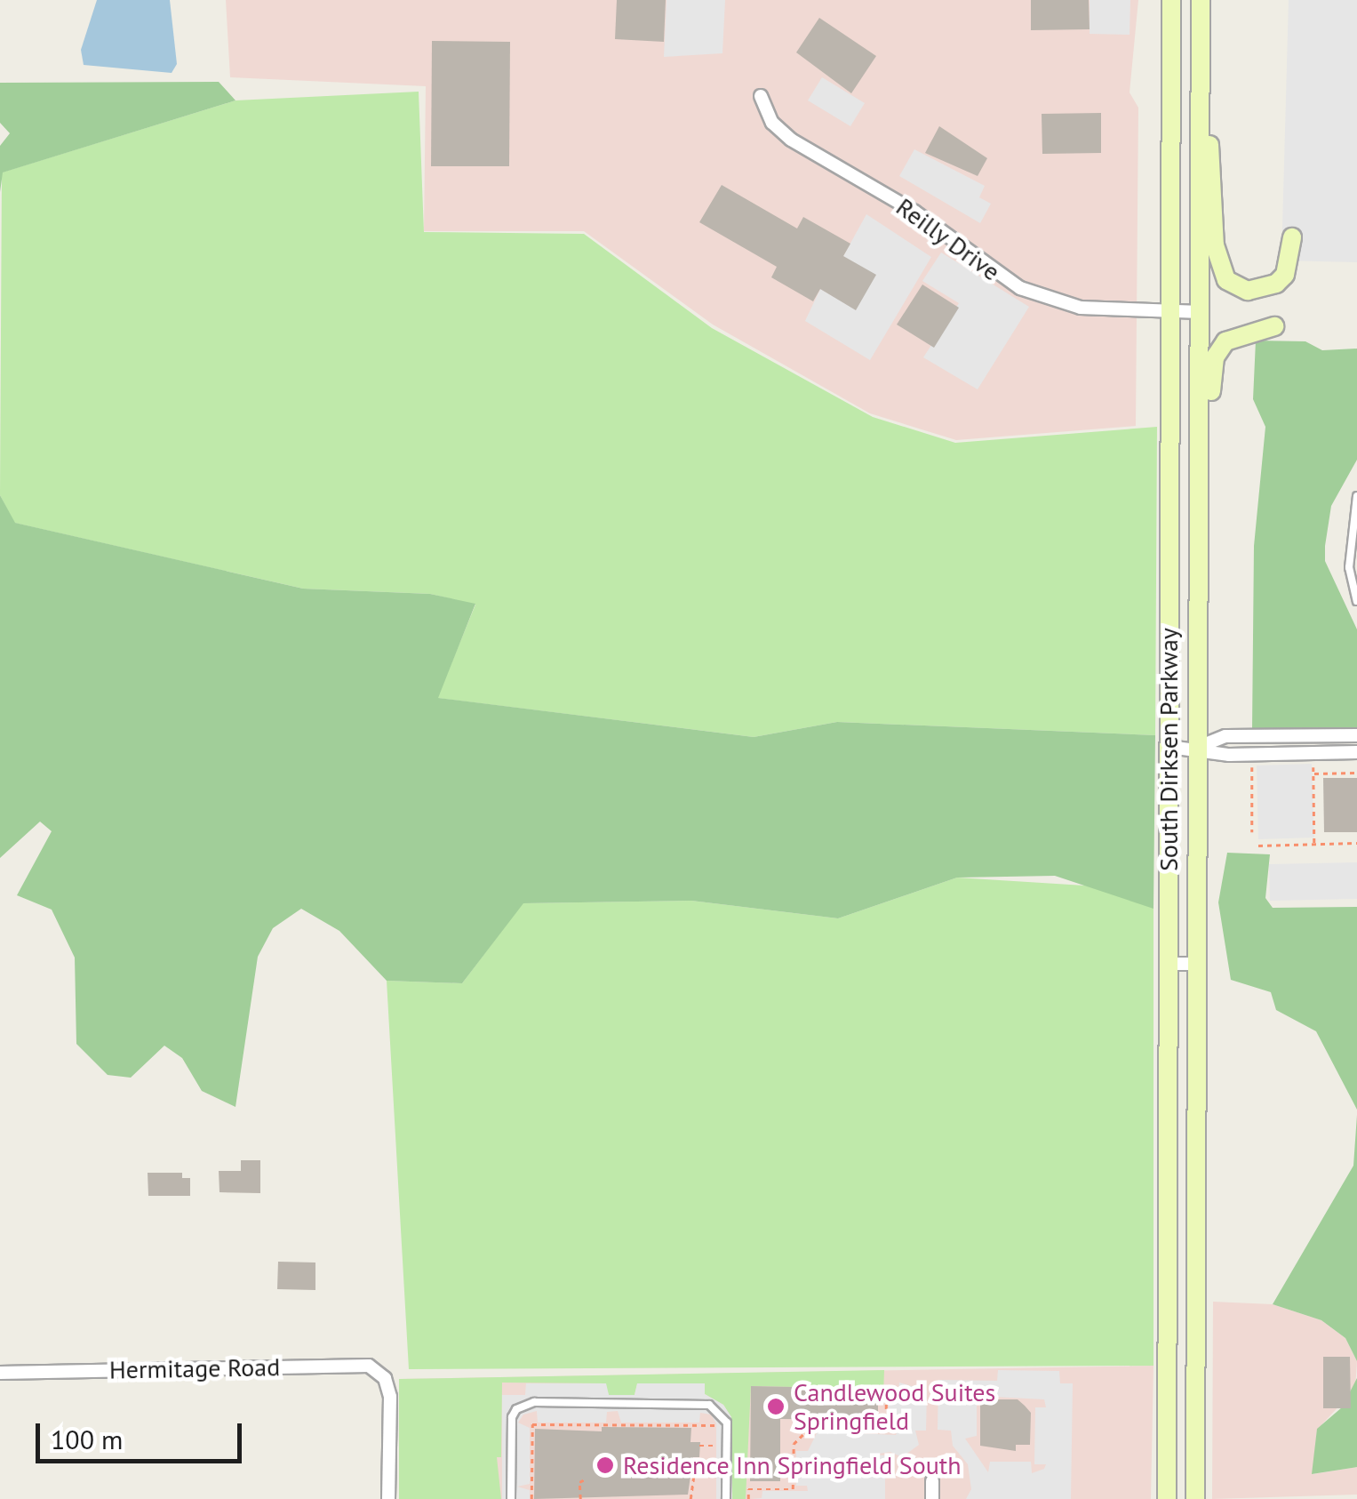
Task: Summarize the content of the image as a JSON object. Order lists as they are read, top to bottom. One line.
{"streets":{"main road":["South Dirksen Parkway"],"street":["Reilly Drive","Hermitage Road"]},"crossings":[["Reilly Drive","South Dirksen Parkway"]],"places":["Candlewood Suites Springfield","Residence Inn Springfield South"],"scale_bar":"100 m"}
